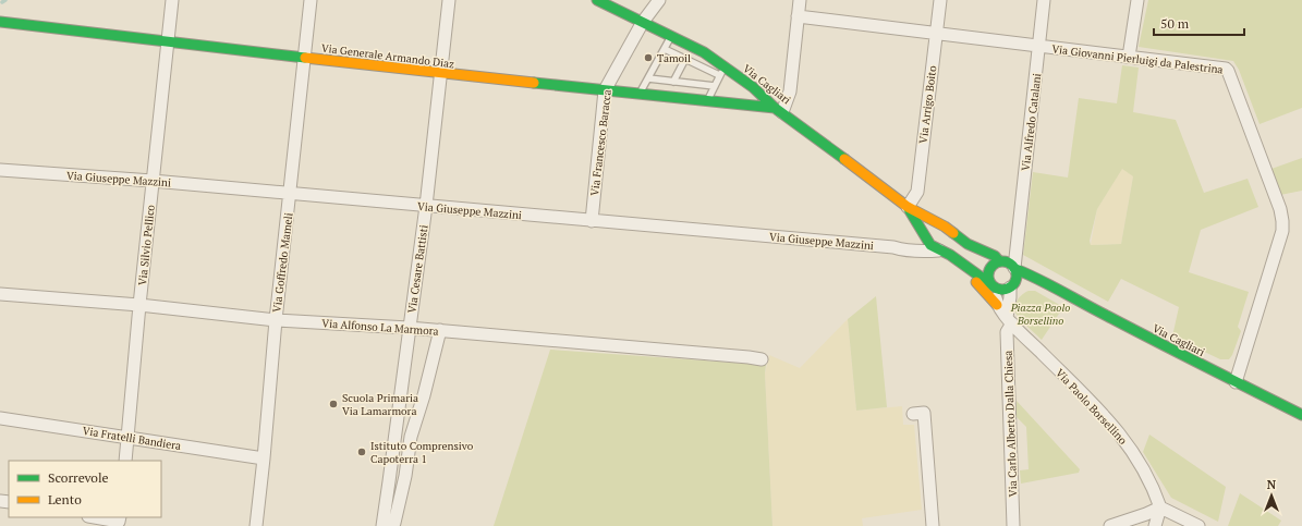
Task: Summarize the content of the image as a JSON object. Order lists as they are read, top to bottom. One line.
{"streets":{"street":["Via Generale Armando Diaz","Via Giovanni Pierluigi da Palestrina","Via Cagliari","Via Arrigo Boito","Via Alfredo Catalani","Via Francesco Baracca","Via Giuseppe Mazzini","Via Silvio Pellico","Via Goffredo Mameli","Via Cesare Battisti","Via Alfonso La Marmora","Via Paolo Borsellino","Via Carlo Alberto Dalla Chiesa","Via Fratelli Bandiera"]},"crossings":[["Via Generale Armando Diaz","Via Cagliari"],["Via Generale Armando Diaz","Via Francesco Baracca"],["Via Generale Armando Diaz","Via Silvio Pellico"],["Via Generale Armando Diaz","Via Goffredo Mameli"],["Via Generale Armando Diaz","Via Cesare Battisti"],["Via Giovanni Pierluigi da Palestrina","Via Cagliari"],["Via Giovanni Pierluigi da Palestrina","Via Arrigo Boito"],["Via Giovanni Pierluigi da Palestrina","Via Alfredo Catalani"],["Via Cagliari","Via Arrigo Boito"],["Via Cagliari","Via Alfredo Catalani"],["Via Cagliari","Via Francesco Baracca"],["Via Cagliari","Via Giuseppe Mazzini"],["Via Cagliari","Via Paolo Borsellino"],["Via Alfredo Catalani","Via Paolo Borsellino"],["Via Francesco Baracca","Via Giuseppe Mazzini"],["Via Giuseppe Mazzini","Via Silvio Pellico"],["Via Giuseppe Mazzini","Via Goffredo Mameli"],["Via Giuseppe Mazzini","Via Cesare Battisti"],["Via Silvio Pellico","Via Alfonso La Marmora"],["Via Silvio Pellico","Via Fratelli Bandiera"],["Via Goffredo Mameli","Via Alfonso La Marmora"],["Via Goffredo Mameli","Via Fratelli Bandiera"],["Via Cesare Battisti","Via Alfonso La Marmora"],["Via Paolo Borsellino","Via Carlo Alberto Dalla Chiesa"]],"parks":["Piazza Paolo Borsellino"],"places":["Tamoil","Scuola Primaria Via Lamarmora","Istituto Comprensivo Capoterra 1"],"legend":["Scorrevole","Lento"],"scale_bar":"50 m","north":"top"}
